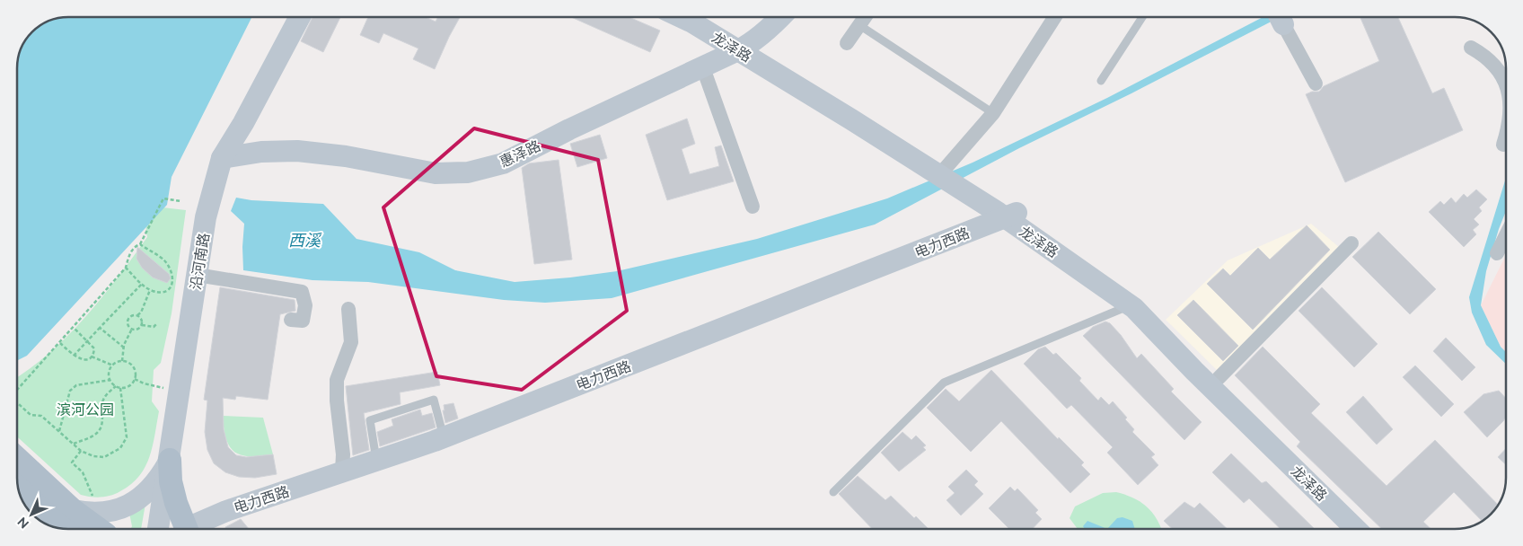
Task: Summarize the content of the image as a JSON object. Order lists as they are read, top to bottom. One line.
{"streets":{"main road":["龙泽路","惠泽路","电力西路","沿河南路"]},"crossings":[["龙泽路","惠泽路"],["龙泽路","电力西路"],["惠泽路","沿河南路"]],"water":["西溪"],"parks":["滨河公园"],"north":"bottom left"}
